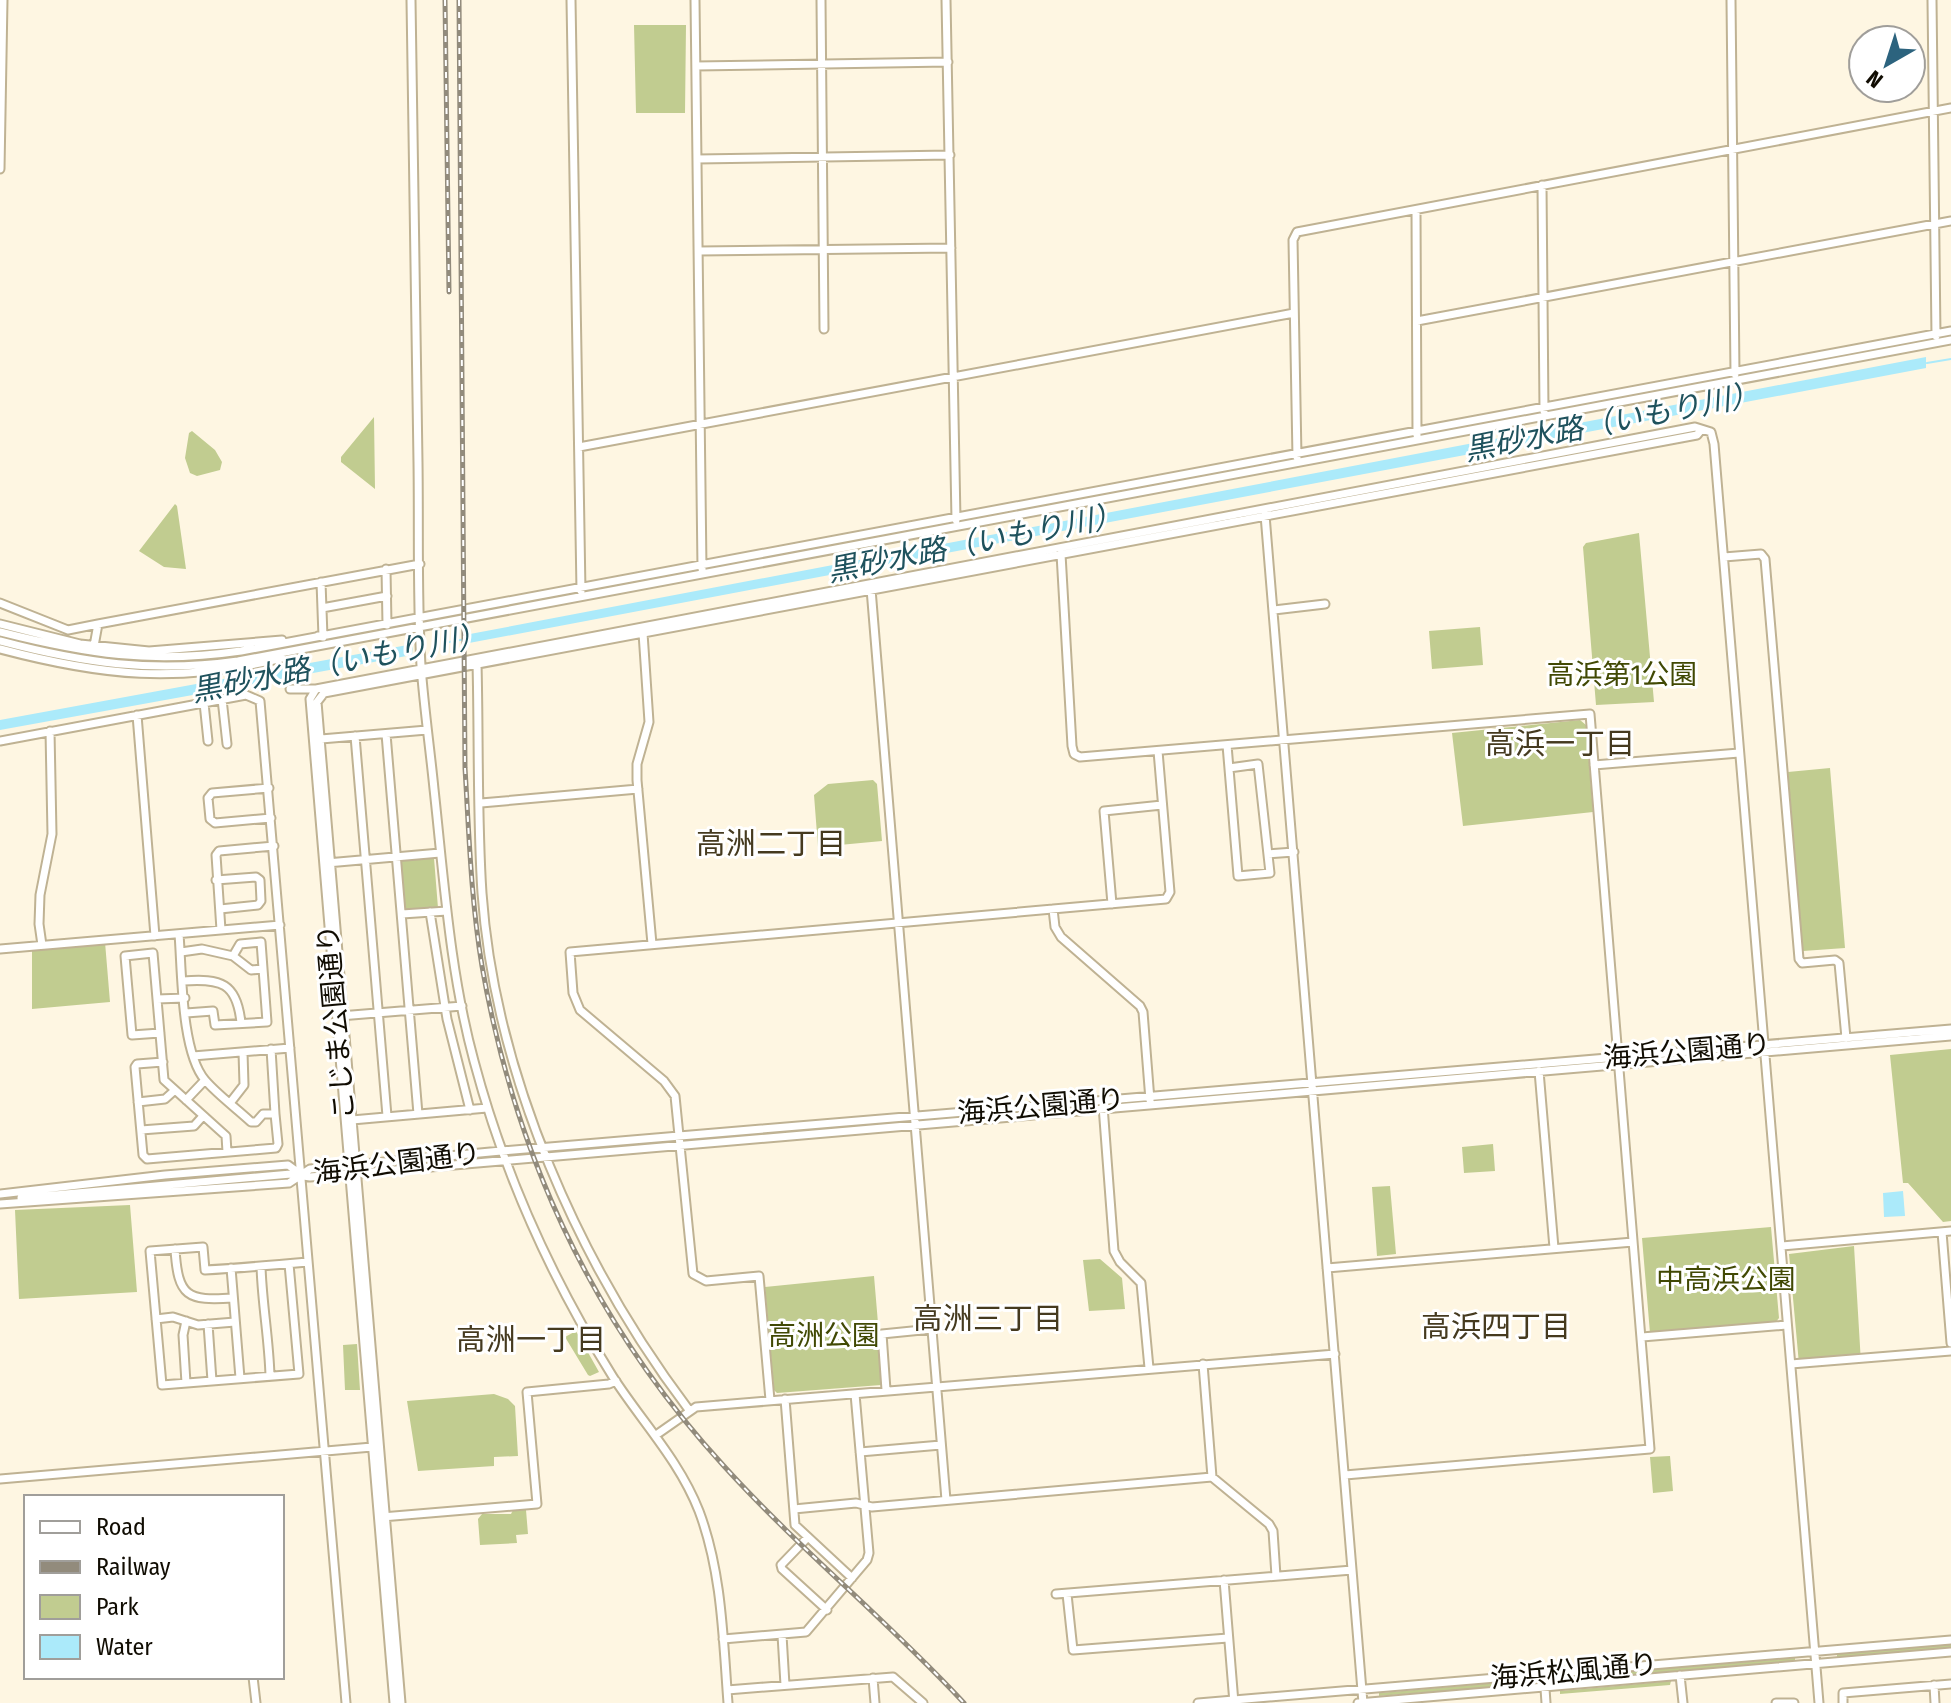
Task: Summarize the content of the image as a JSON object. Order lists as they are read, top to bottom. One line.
{"streets":{"street":["こじま公園通り","海浜公園通り","海浜松風通り"]},"crossings":[["こじま公園通り","海浜公園通り"]],"districts":["高浜一丁目","高洲二丁目","高洲三丁目","高浜四丁目","高洲一丁目"],"water":["黒砂水路（いもり川）"],"parks":["高浜第1公園","中高浜公園","高洲公園"],"legend":["Road","Railway","Park","Water"],"north":"bottom left"}
